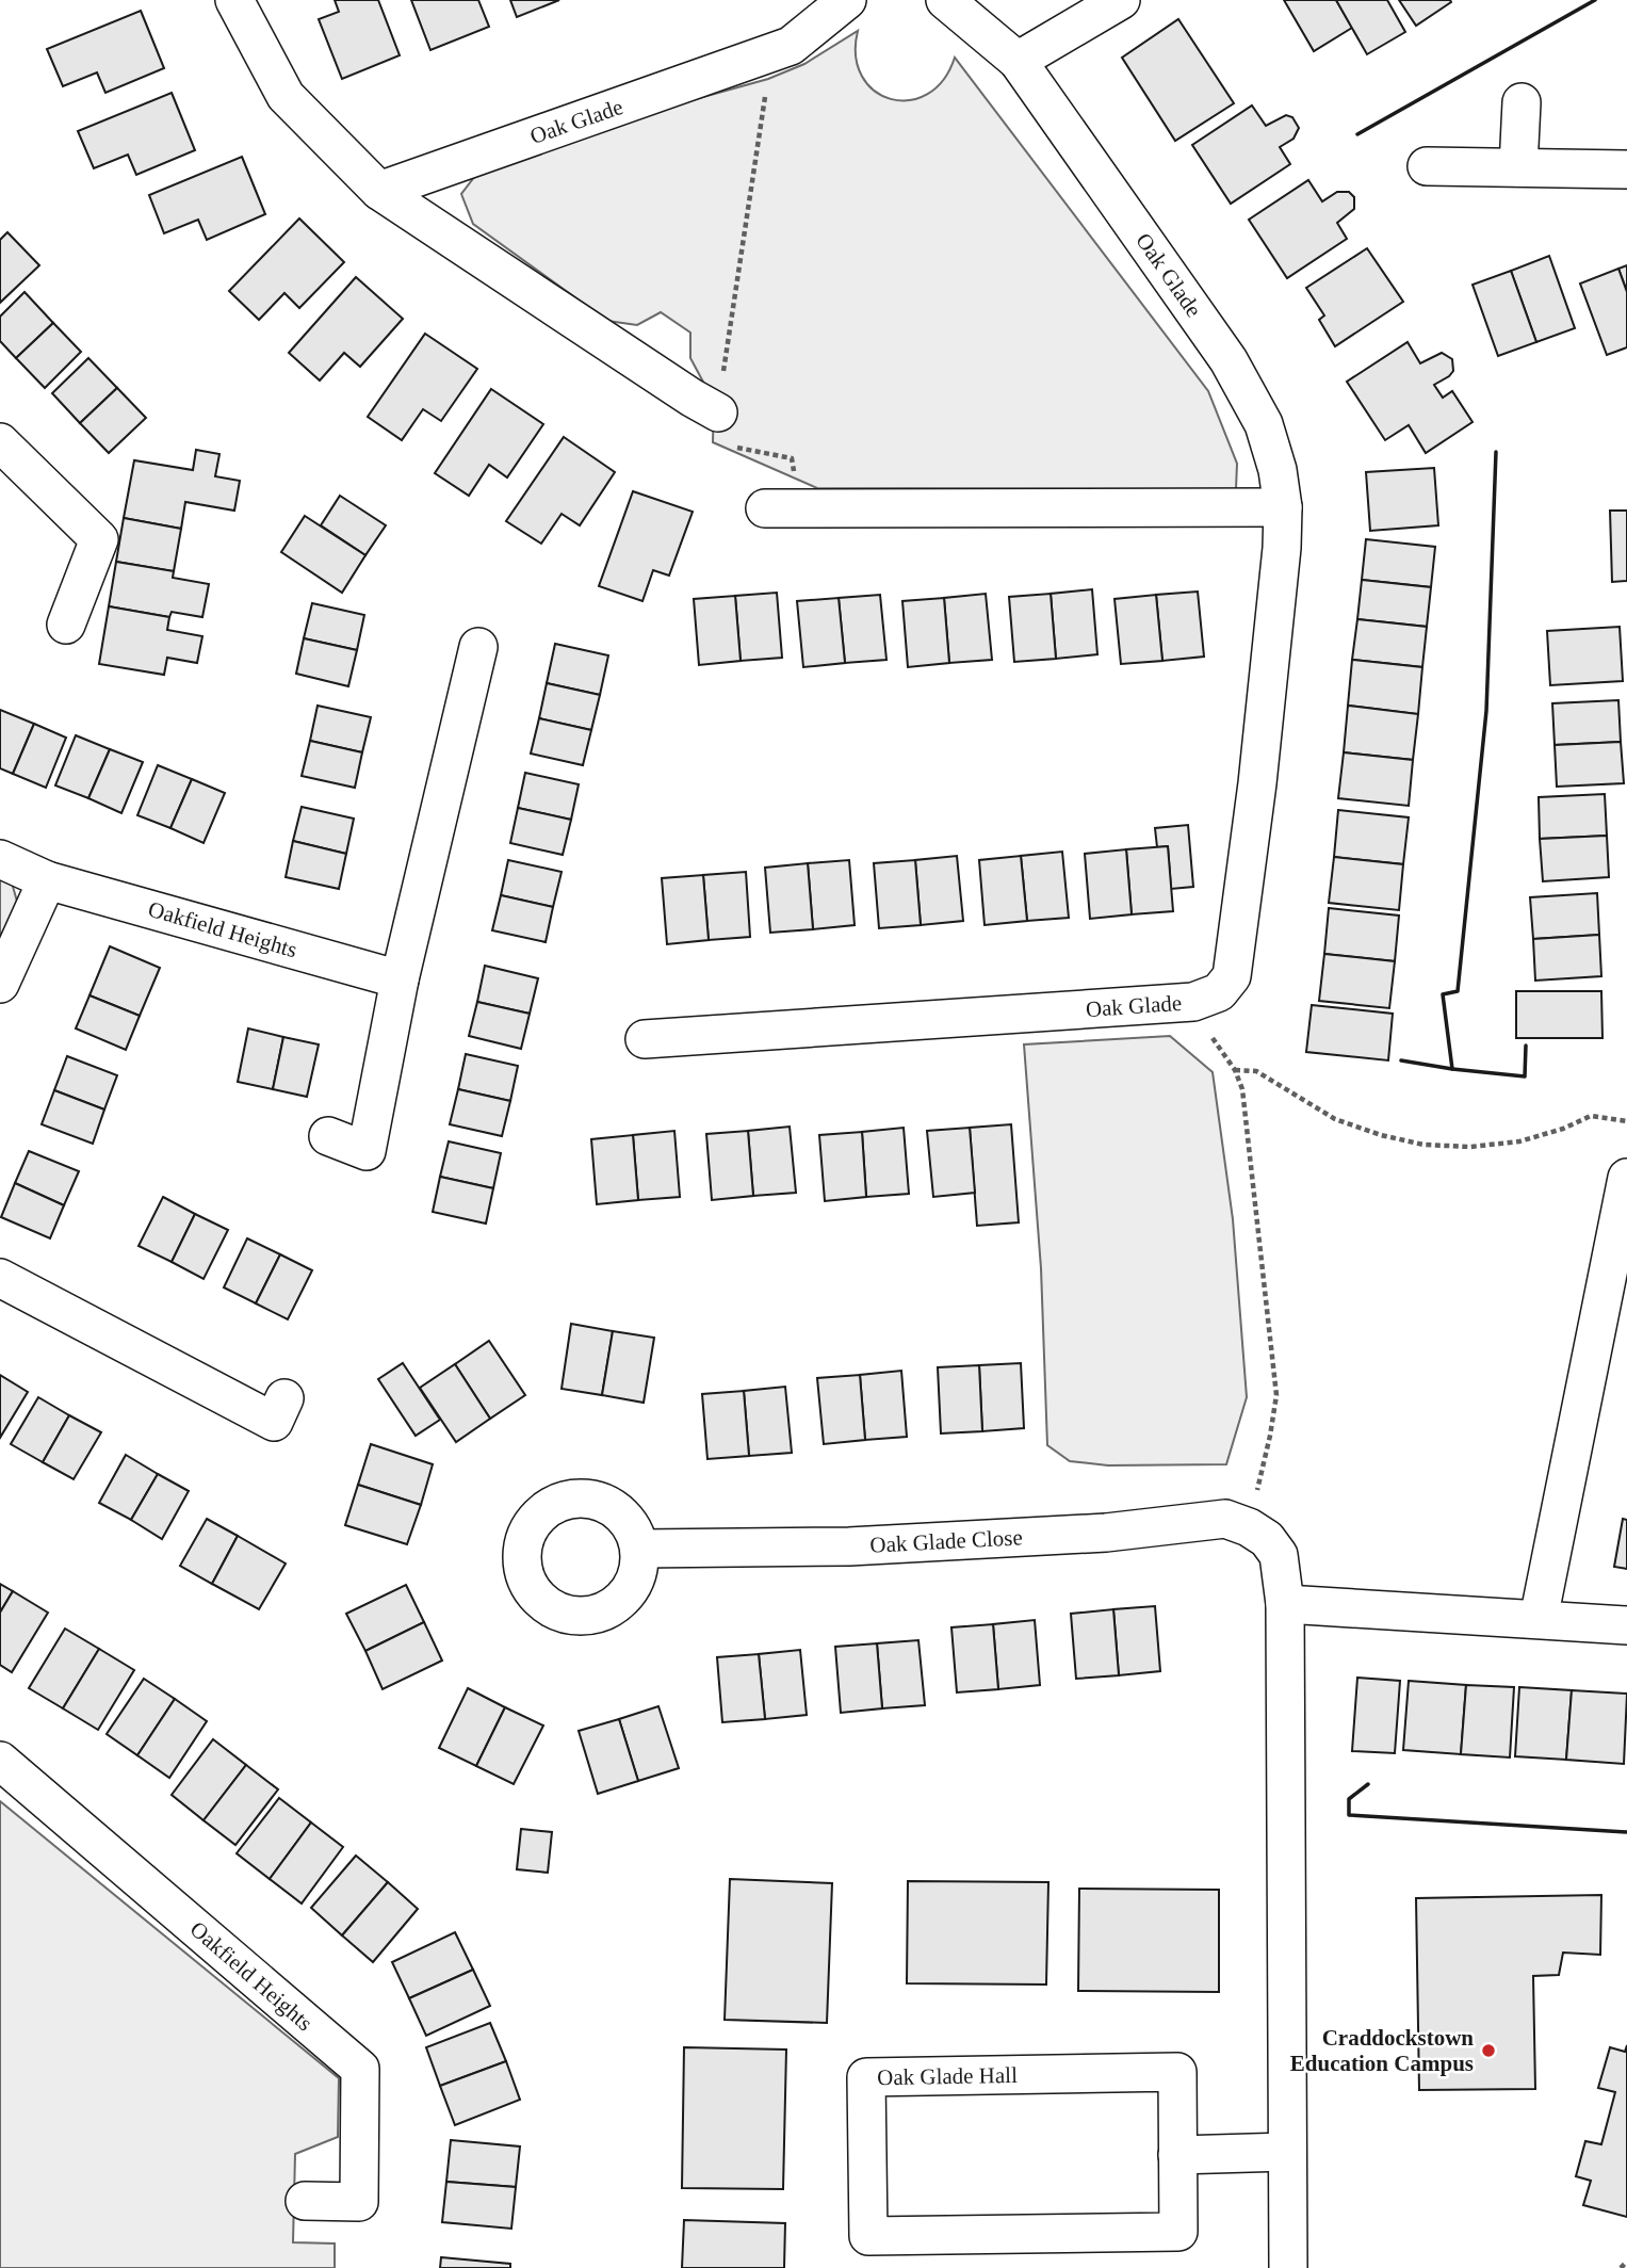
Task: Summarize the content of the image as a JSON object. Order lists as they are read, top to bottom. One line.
{"streets":{"street":["Oak Glade","Oakfield Heights","Oak Glade Close","Oak Glade Hall"]},"places":["Craddockstown Education Campus"]}
